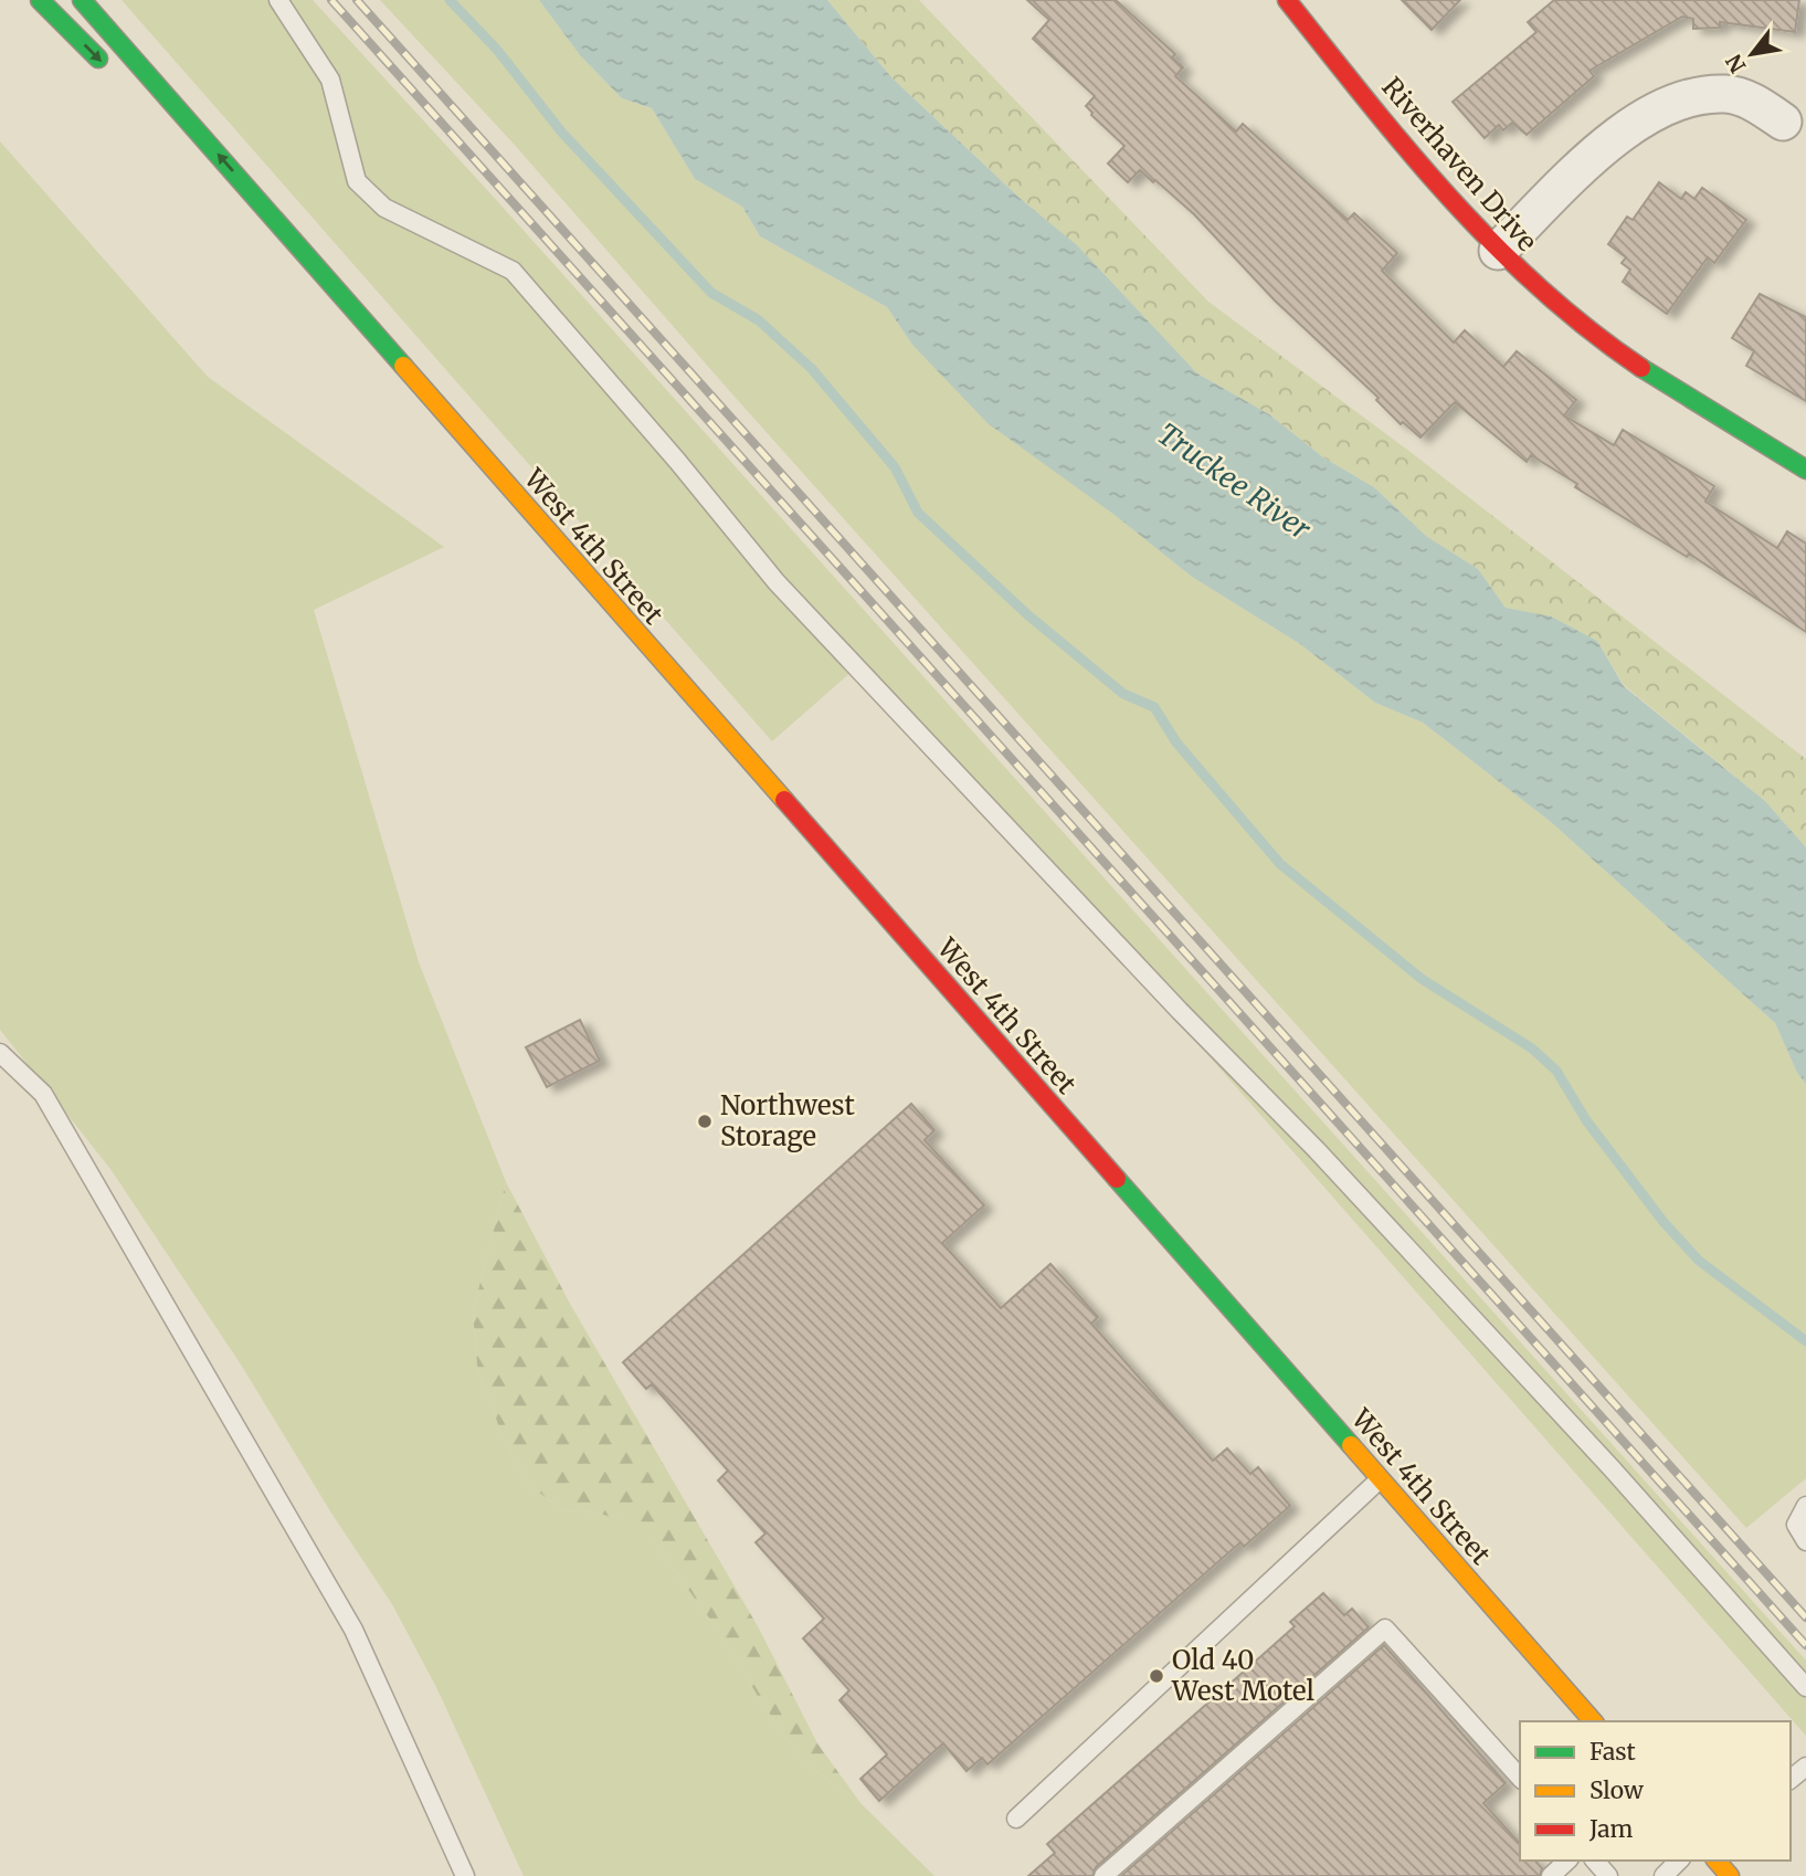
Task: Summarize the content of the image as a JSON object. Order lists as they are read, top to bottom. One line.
{"streets":{"main road":["Riverhaven Drive","West 4th Street"]},"water":["Truckee River"],"places":["Northwest Storage","Old 40 West Motel"],"legend":["Fast","Slow","Jam"],"north":"bottom left"}
